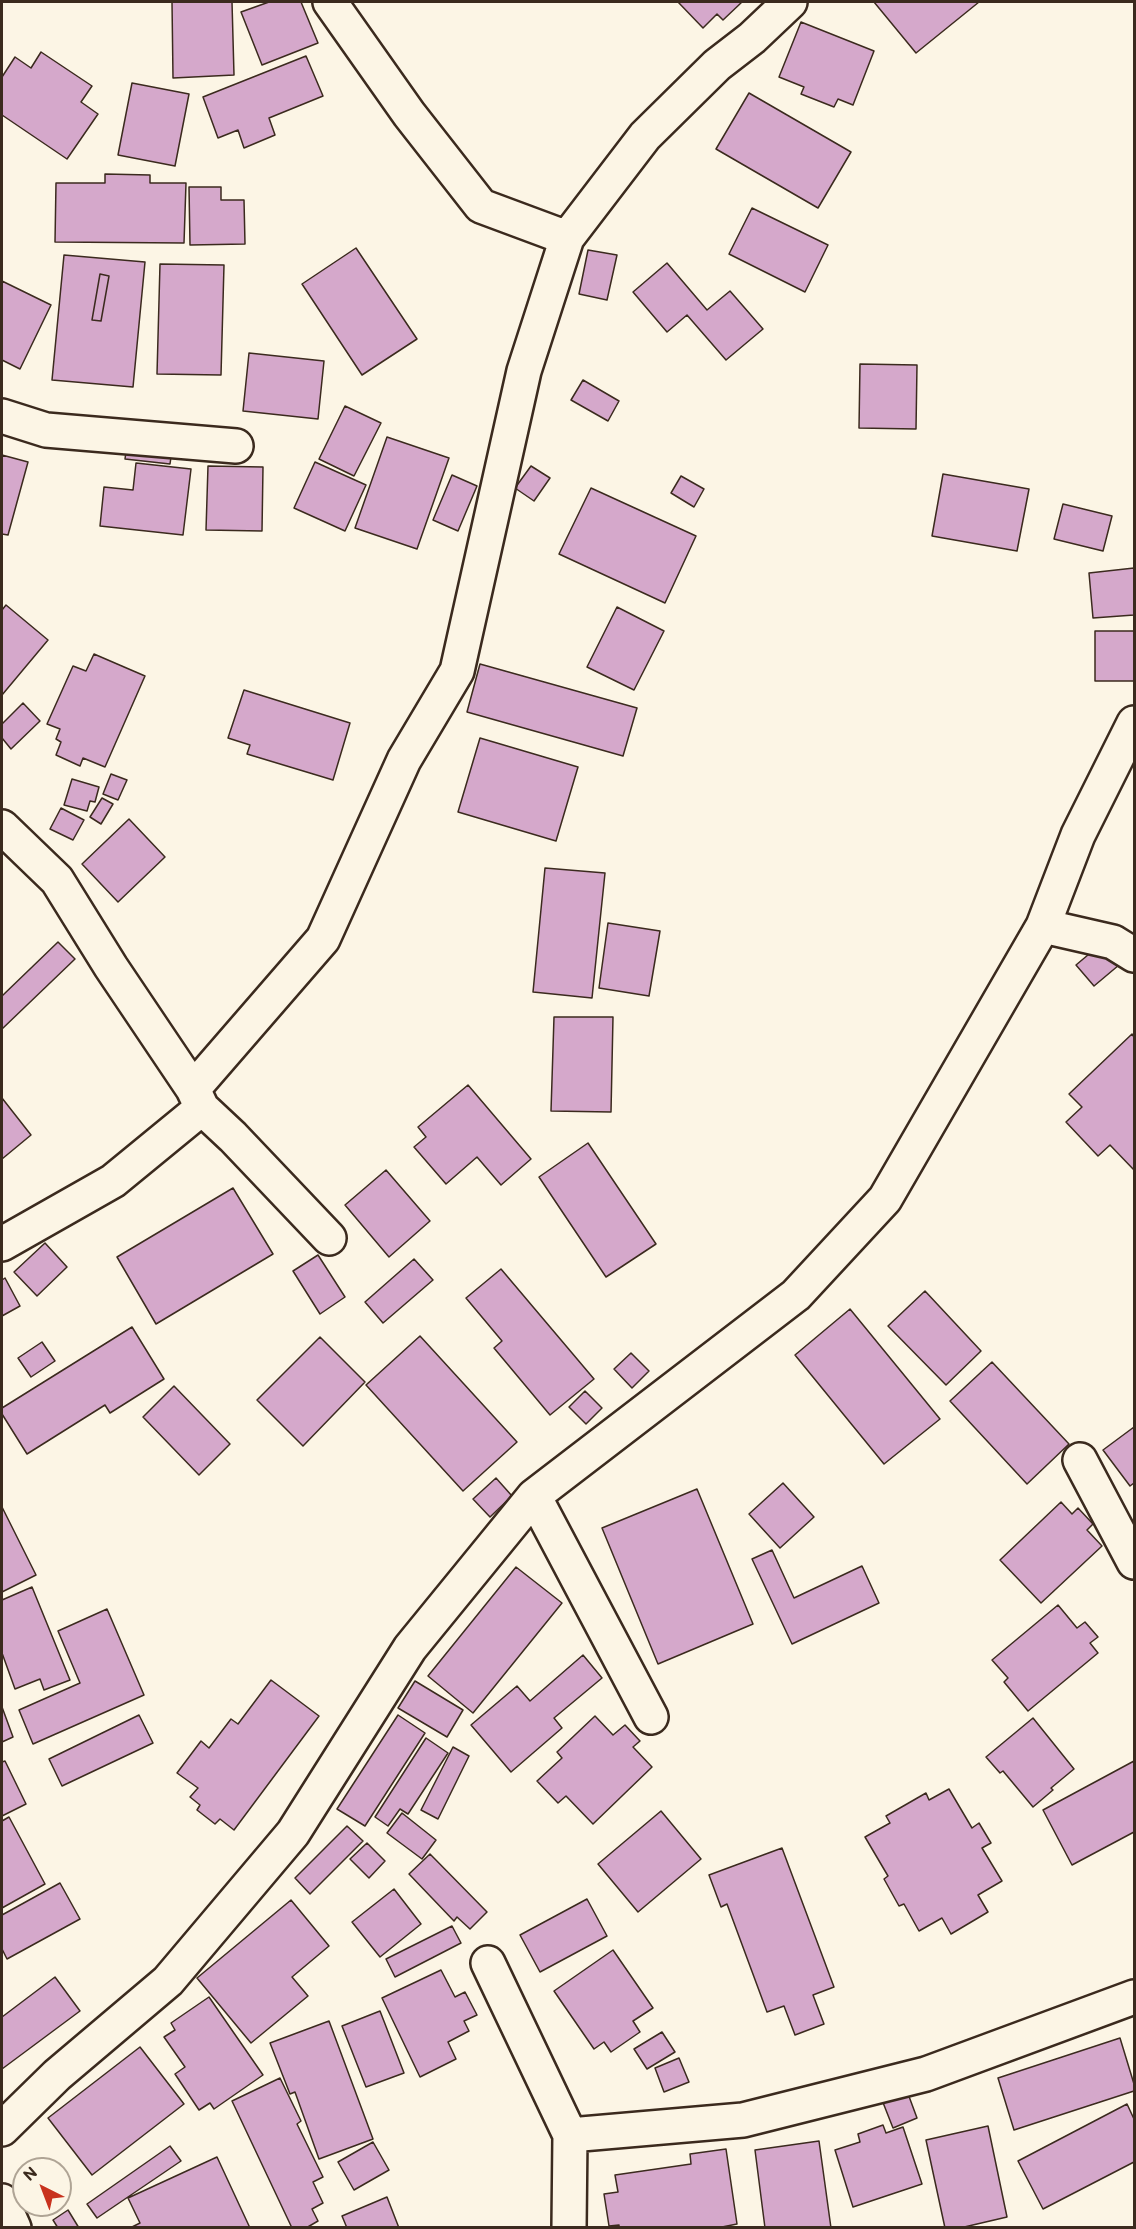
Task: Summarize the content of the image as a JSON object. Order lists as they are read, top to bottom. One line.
{"north":"top left"}
